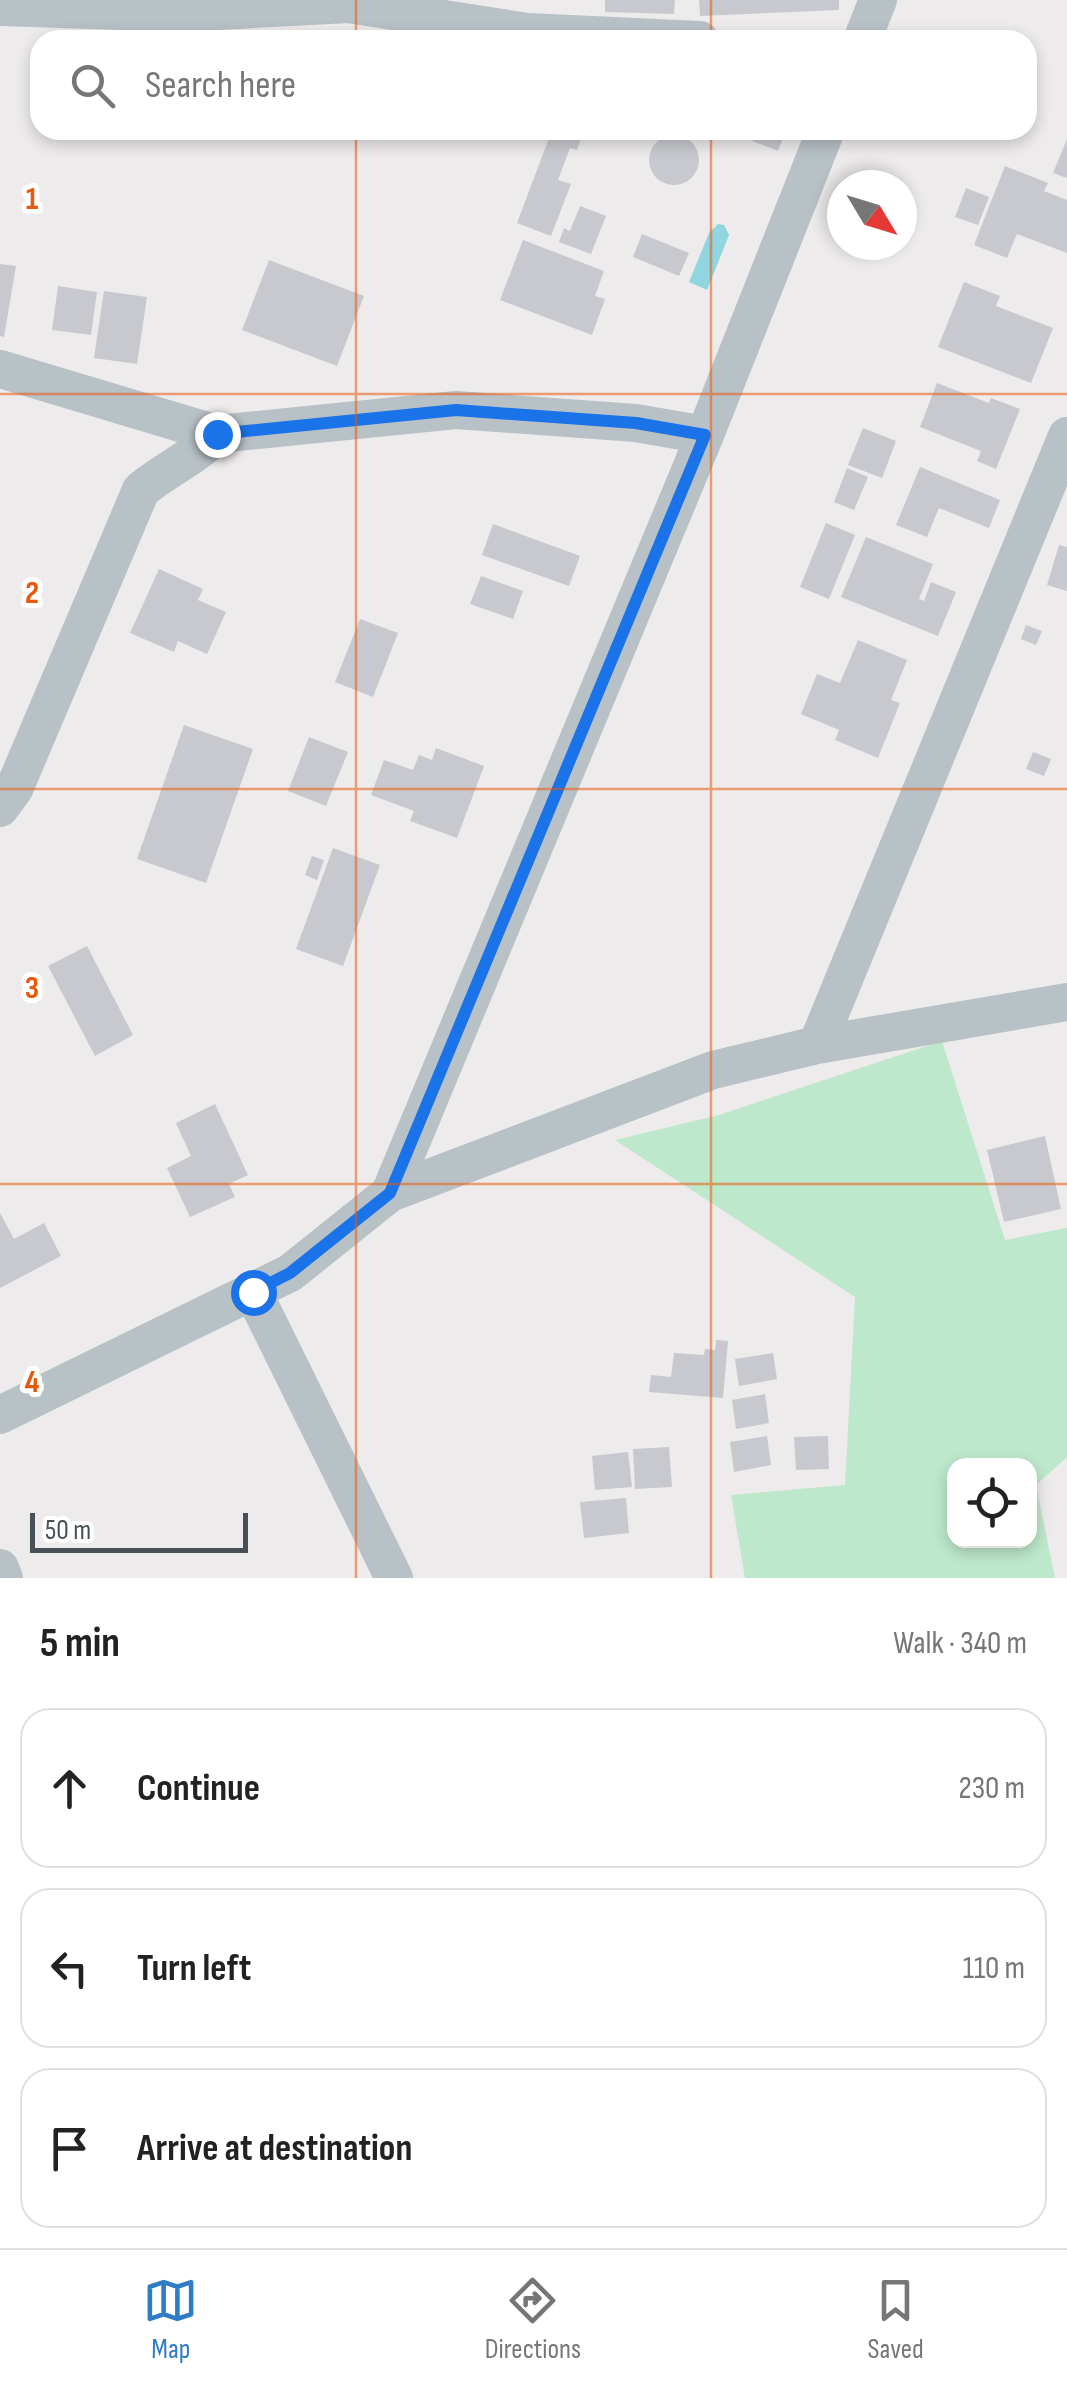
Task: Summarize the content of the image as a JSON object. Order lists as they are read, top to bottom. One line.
{"scale_bar":"50 m","north":"bottom right","page":{"search":"Search here","scale":"50 m","heading":["5 min","Walk · 340 m"],"list":[["Continue","230 m"],["Turn left","110 m"],"Arrive at destination"],"nav":["Map","Directions","Saved"]},"grid":{"rows":["1","2","3","4"]}}
